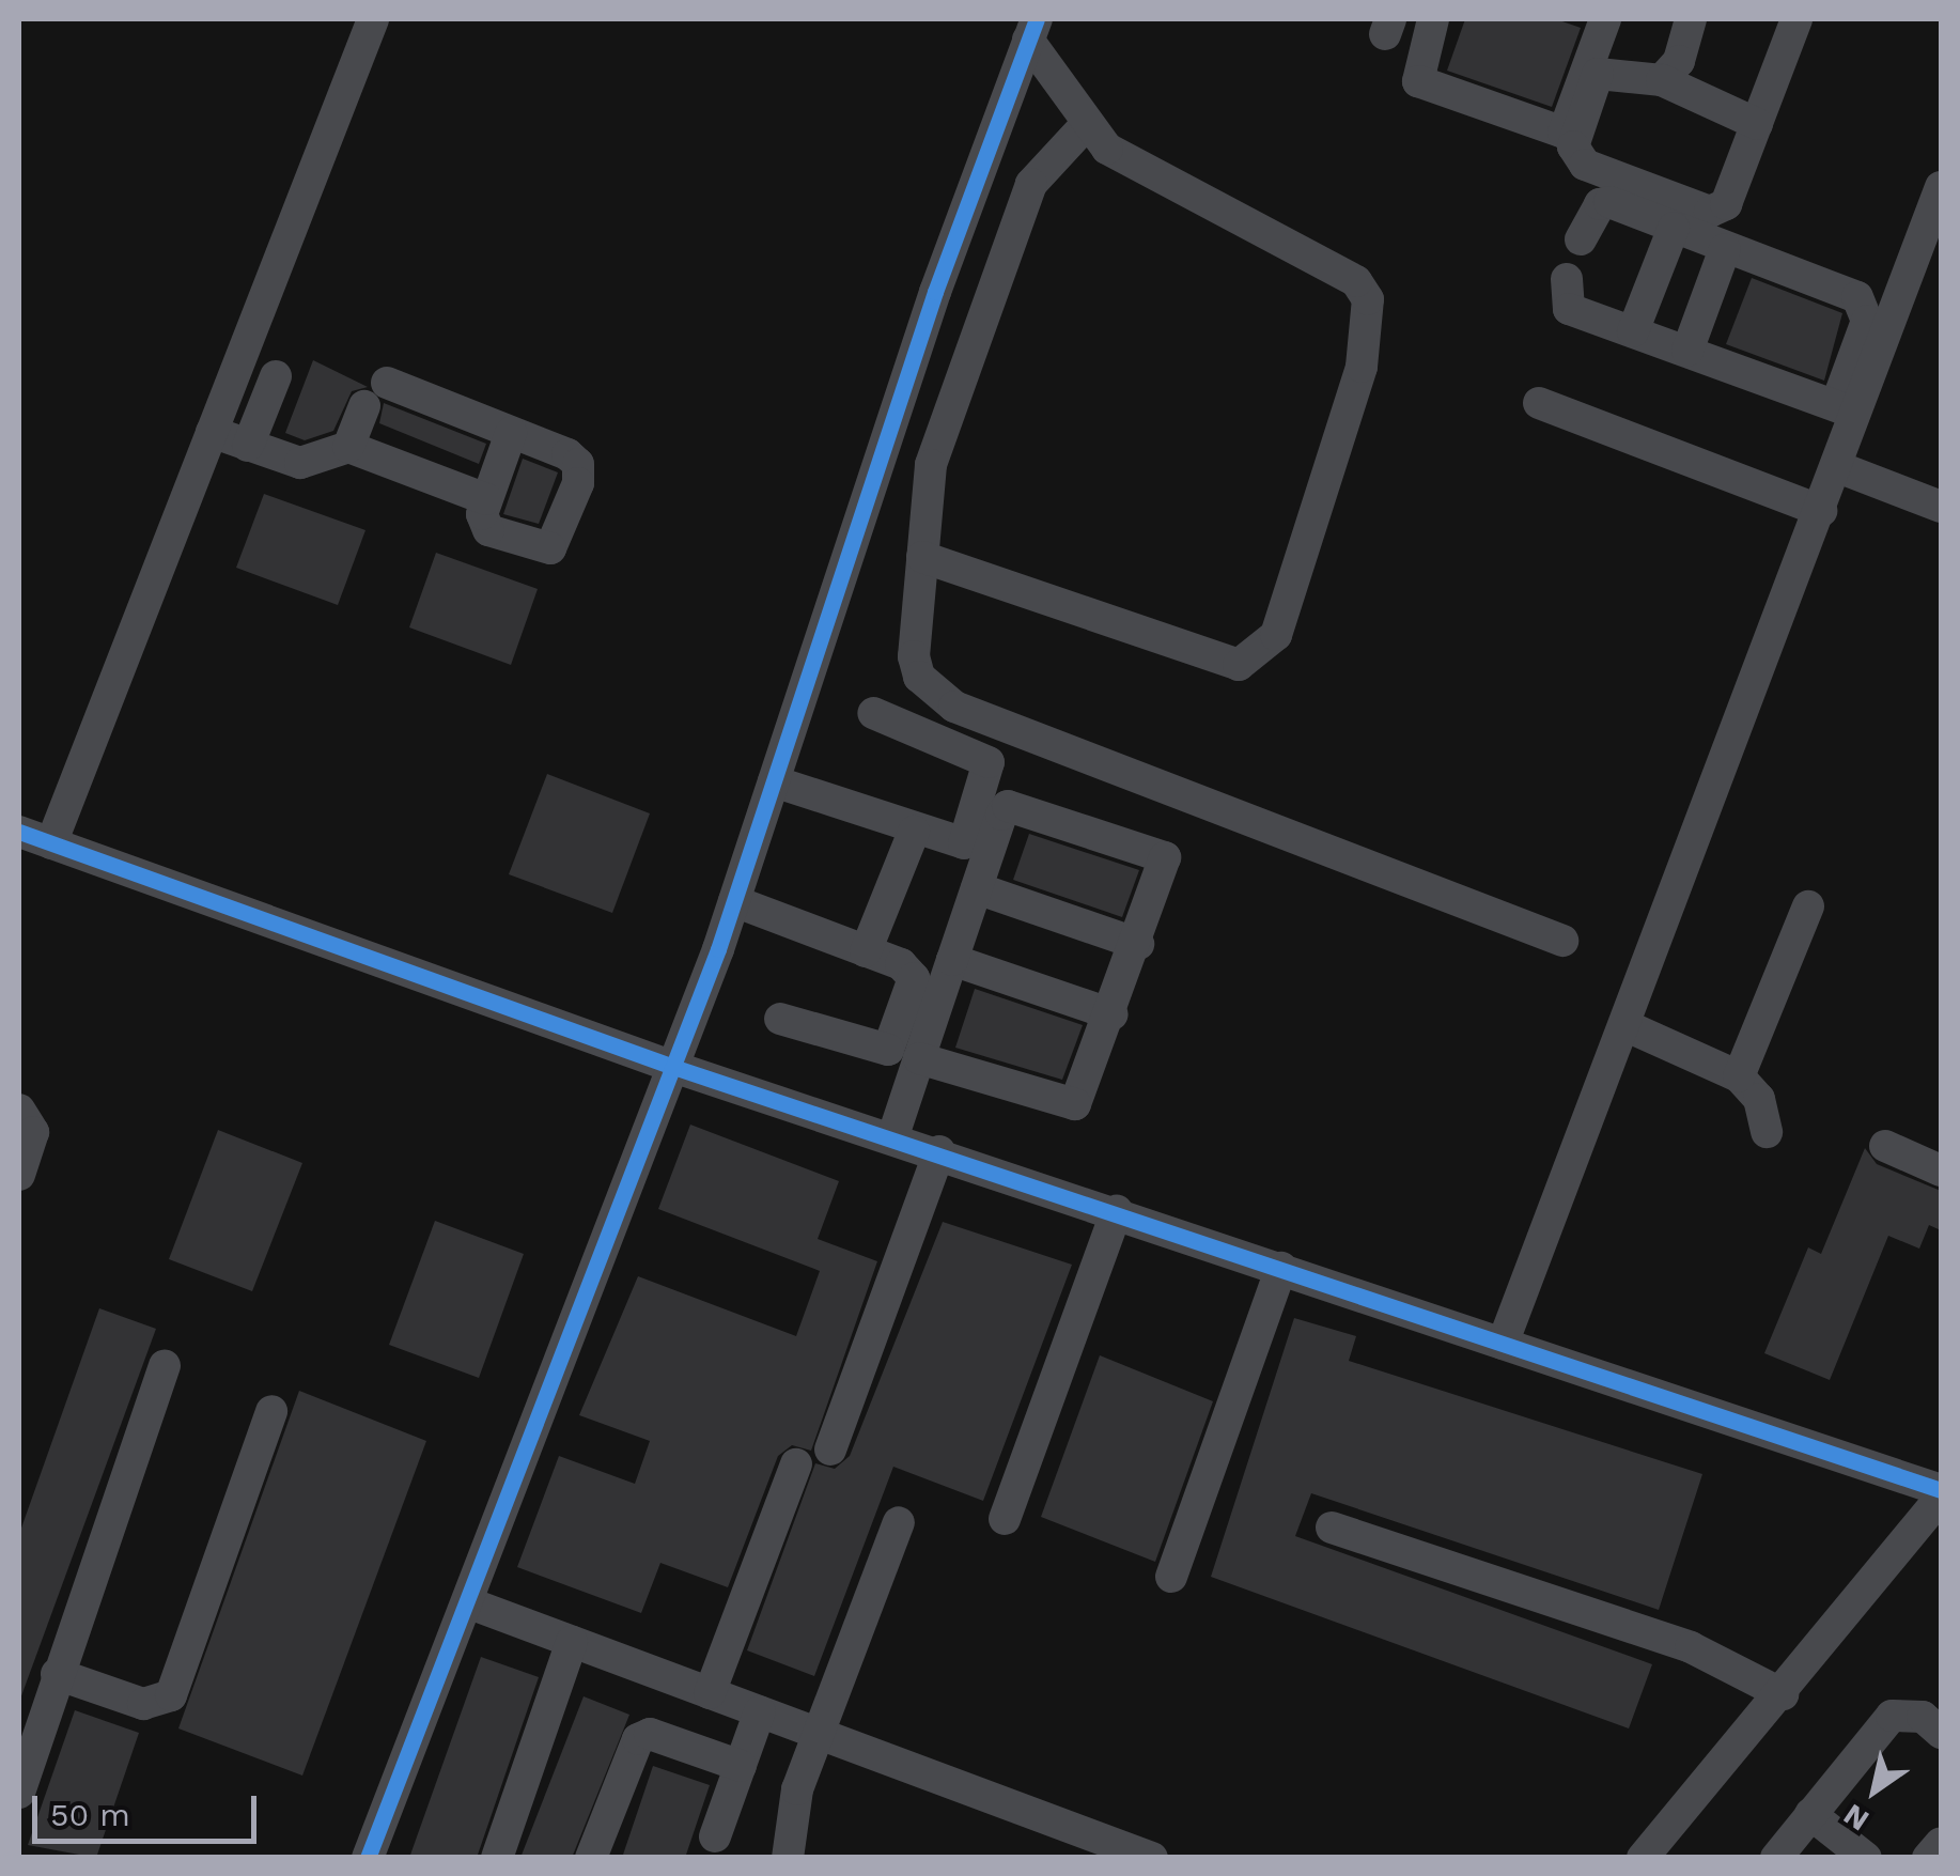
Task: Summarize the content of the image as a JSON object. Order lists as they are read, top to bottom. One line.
{"scale_bar":"50 m","north":"bottom left"}
